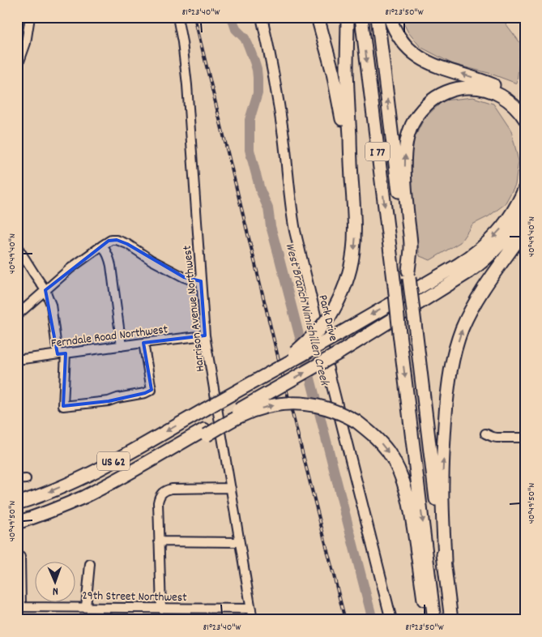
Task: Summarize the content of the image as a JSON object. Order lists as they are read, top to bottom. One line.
{"streets":{"highway":["I 77","US 62"],"main road":["Park Drive"],"street":["Harrison Avenue Northwest","Ferndale Road Northwest","29th Street Northwest"]},"crossings":[["Harrison Avenue Northwest","Ferndale Road Northwest"],["Harrison Avenue Northwest","29th Street Northwest"]],"water":["West Branch Nimishillen Creek"],"north":"bottom","coordinates":["81°23'40\"W","81°23'50\"W","40°49'40\"N","40°49'50\"N"]}
